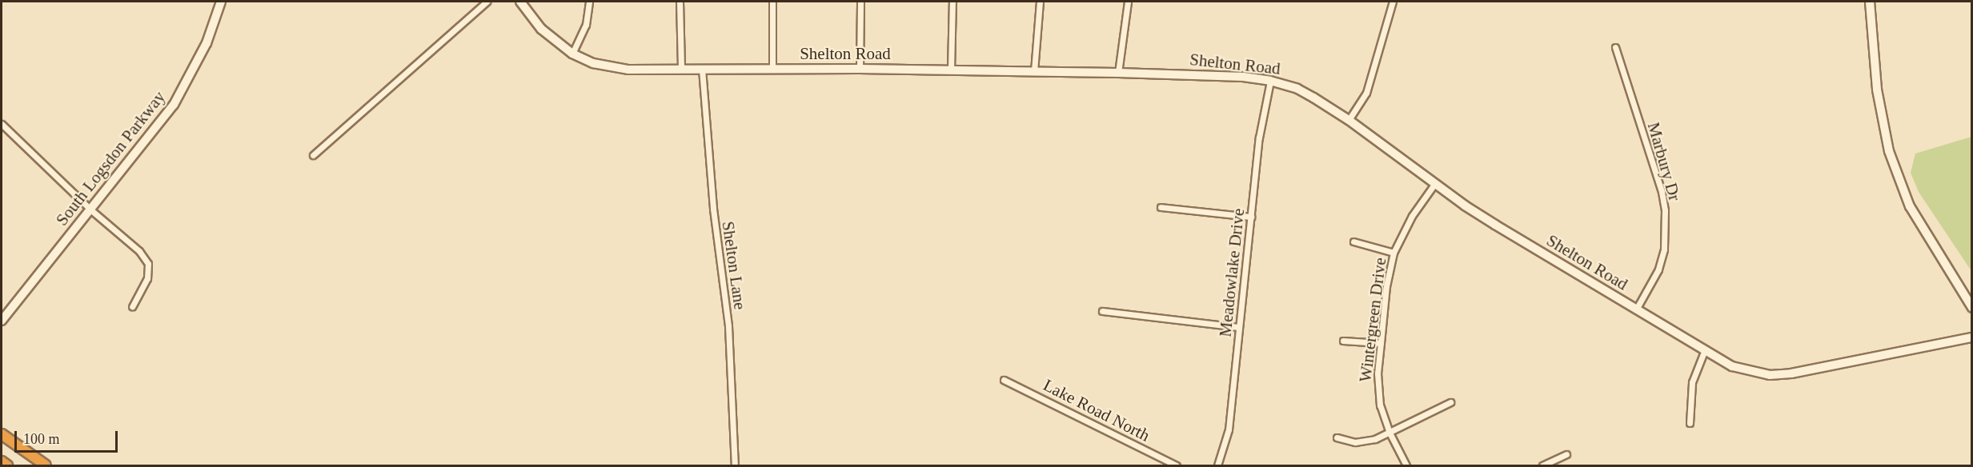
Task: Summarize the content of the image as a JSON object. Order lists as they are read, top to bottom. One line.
{"streets":{"street":["Shelton Road","South Logsdon Parkway","Marbury Dr","Shelton Lane","Meadowlake Drive","Wintergreen Drive","Lake Road North"]},"crossings":[["Shelton Road","Marbury Dr"],["Shelton Road","Shelton Lane"],["Shelton Road","Meadowlake Drive"],["Shelton Road","Wintergreen Drive"]],"scale_bar":"100 m"}
